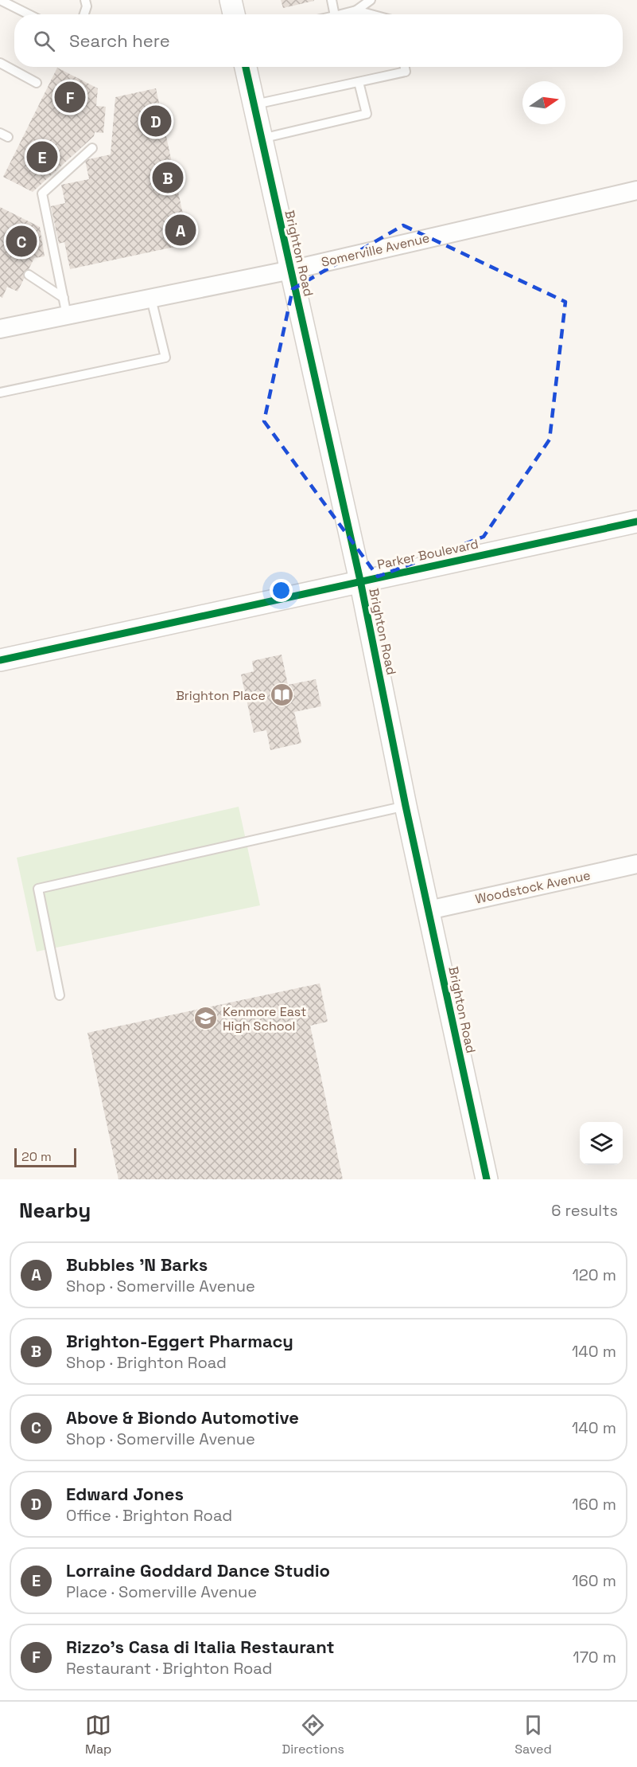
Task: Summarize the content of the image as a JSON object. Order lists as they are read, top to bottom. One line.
{"streets":{"street":["Somerville Avenue","Brighton Road","Parker Boulevard","Woodstock Avenue"]},"crossings":[["Somerville Avenue","Brighton Road"],["Brighton Road","Parker Boulevard"],["Brighton Road","Woodstock Avenue"]],"places":{"library":["Brighton Place"],"school or university":["Kenmore East High School"]},"scale_bar":"20 m","north":"right","page":{"search":"Search here","pins":["F","D","E","B","A","C"],"scale":"20 m","heading":["Nearby","6 results"],"list":[{"mark":"A","name":"Bubbles 'N Barks","note":"Shop · Somerville Avenue","value":"120 m"},{"mark":"B","name":"Brighton-Eggert Pharmacy","note":"Shop · Brighton Road","value":"140 m"},{"mark":"C","name":"Above & Biondo Automotive","note":"Shop · Somerville Avenue","value":"140 m"},{"mark":"D","name":"Edward Jones","note":"Office · Brighton Road","value":"160 m"},{"mark":"E","name":"Lorraine Goddard Dance Studio","note":"Place · Somerville Avenue","value":"160 m"},{"mark":"F","name":"Rizzo's Casa di Italia Restaurant","note":"Restaurant · Brighton Road","value":"170 m"}],"nav":["Map","Directions","Saved"]}}
